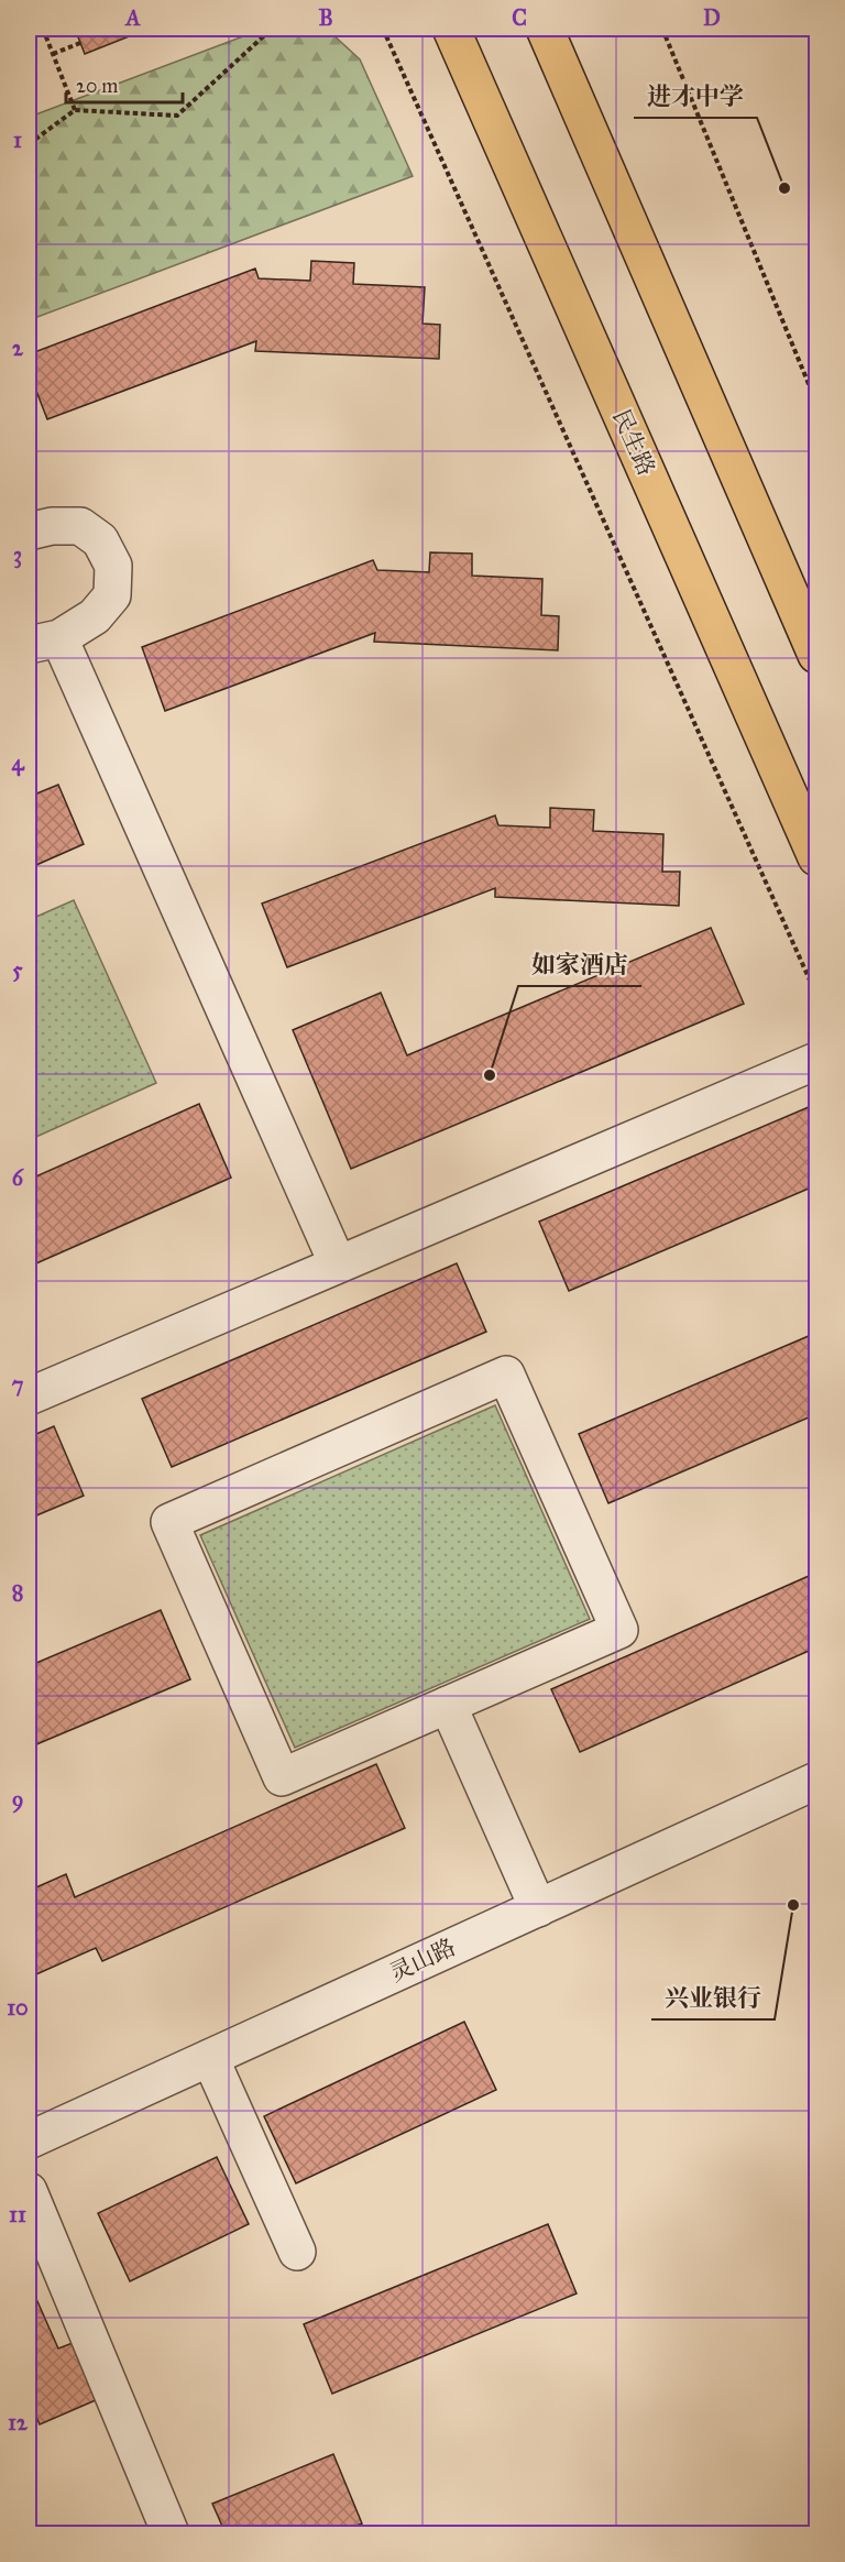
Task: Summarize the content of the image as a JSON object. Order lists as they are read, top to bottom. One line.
{"streets":{"main road":["民生路"],"street":["灵山路"]},"places":["进才中学","如家酒店","兴业银行"],"scale_bar":"20 m","grid":{"columns":["A","B","C","D"],"rows":["1","2","3","4","5","6","7","8","9","10","11","12"]}}
